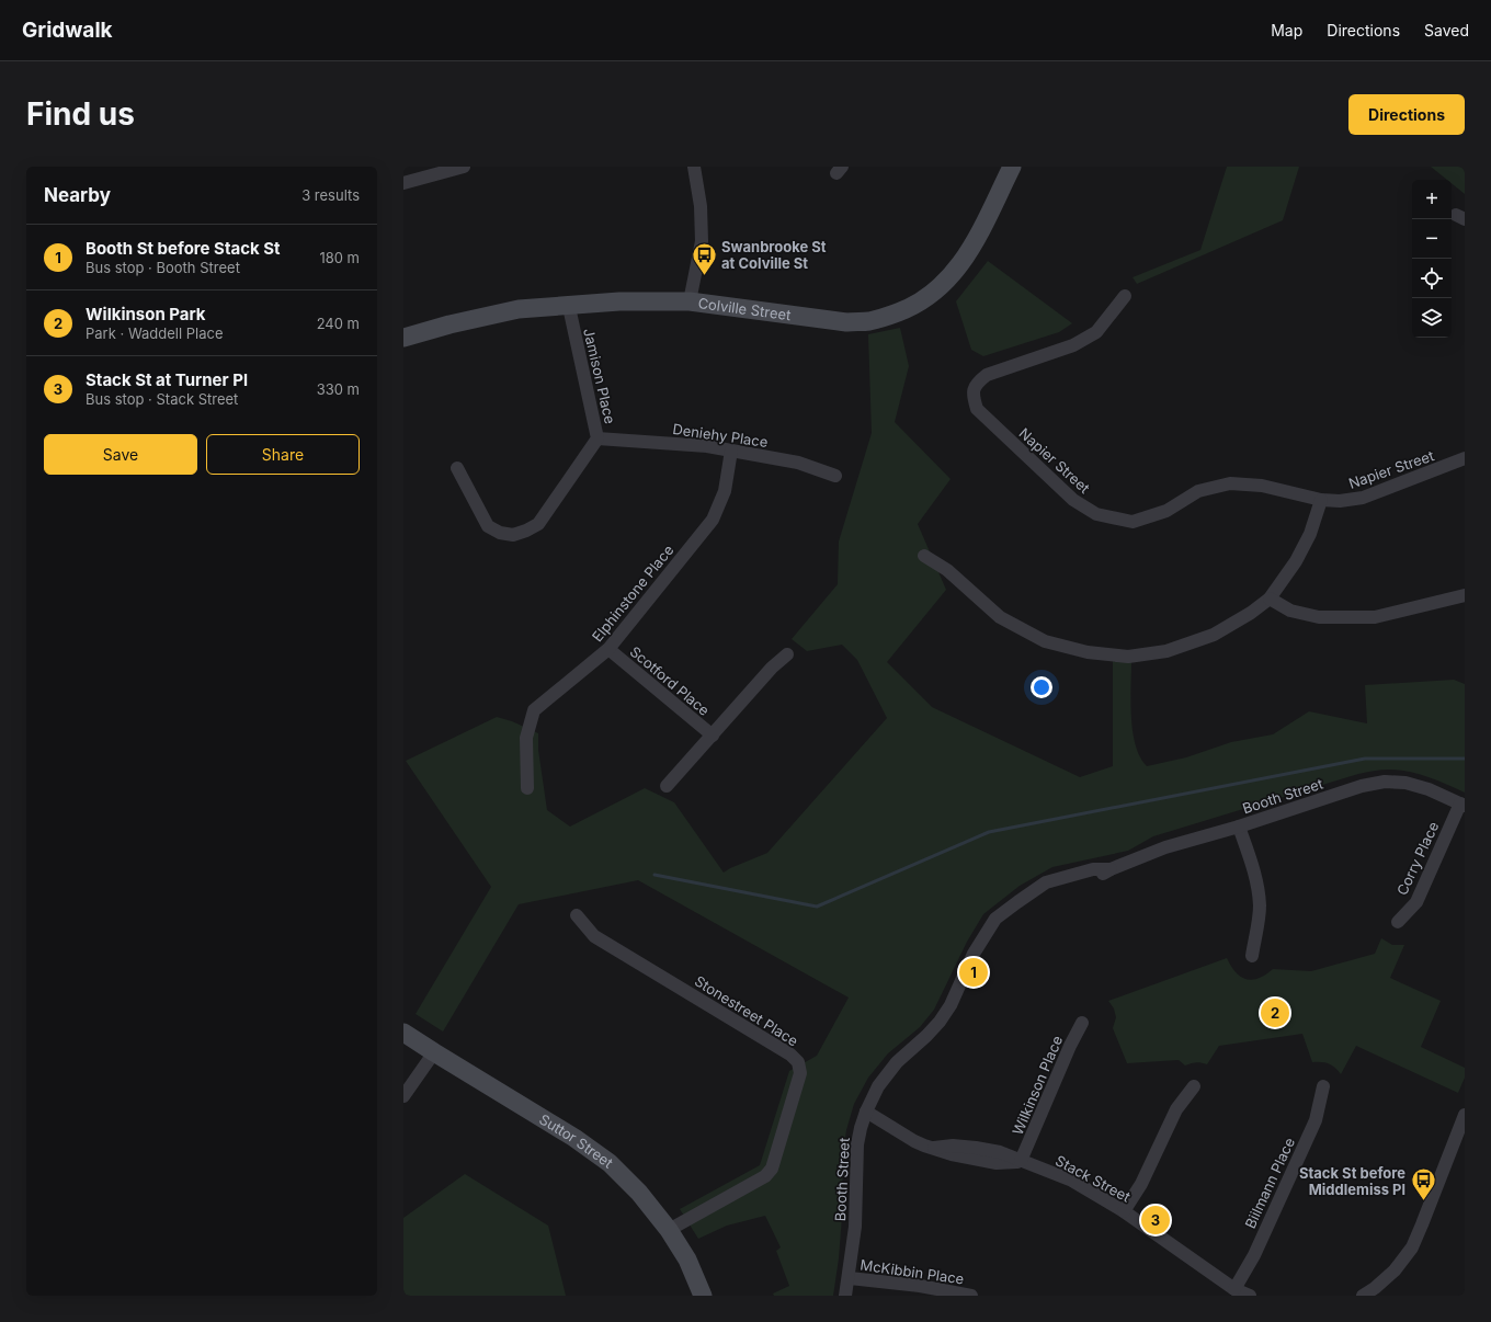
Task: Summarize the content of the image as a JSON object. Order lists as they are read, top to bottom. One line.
{"streets":{"street":["Colville Street","Jamison Place","Deniehy Place","Napier Street","Elphinstone Place","Scotford Place","Booth Street","Corry Place","Stonestreet Place","Wilkinson Place","Suttor Street","Stack Street","Biilmann Place","McKibbin Place"]},"crossings":[["Colville Street","Jamison Place"],["Jamison Place","Deniehy Place"],["Deniehy Place","Elphinstone Place"],["Elphinstone Place","Scotford Place"],["Booth Street","Corry Place"],["Booth Street","Stack Street"],["Booth Street","McKibbin Place"],["Stonestreet Place","Suttor Street"],["Wilkinson Place","Stack Street"],["Stack Street","Biilmann Place"]],"places":{"bus stop":["Swanbrooke St at Colville St","Stack St before Middlemiss Pl"]},"page":{"header":"Gridwalk","nav":["Map","Directions","Saved"],"buttons":["Directions",["Save","Share"]],"title":"Find us","heading":["Nearby","3 results"],"map_buttons":["+","−"],"list":[{"mark":"1","name":"Booth St before Stack St","note":"Bus stop · Booth Street","value":"180 m"},{"mark":"2","name":"Wilkinson Park","note":"Park · Waddell Place","value":"240 m"},{"mark":"3","name":"Stack St at Turner Pl","note":"Bus stop · Stack Street","value":"330 m"}],"pins":["1","2","3"]}}
